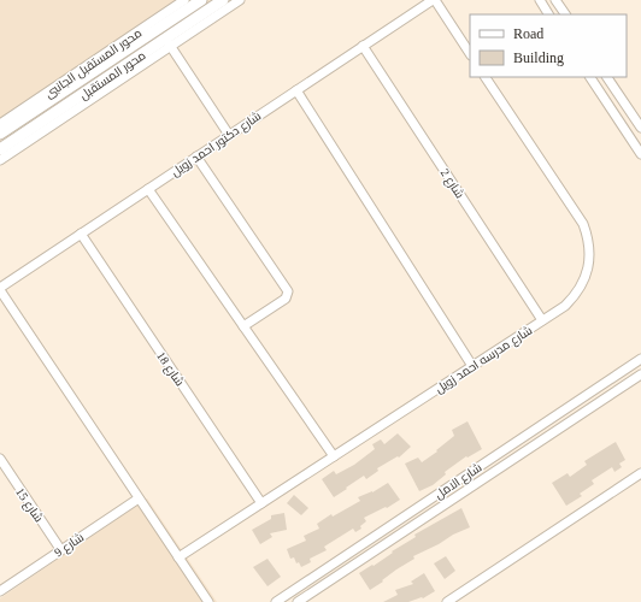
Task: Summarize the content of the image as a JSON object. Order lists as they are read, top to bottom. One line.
{"streets":{"street":["محور المستقبل الجانبى","محور المستقبل","شارع دكتور احمد زويل","شارع 2","شارع مدرسه احمد زويل","شارع 18","شارع الامل","شارع 15","شارع 9"]},"crossings":[["شارع دكتور احمد زويل","شارع 2"],["شارع دكتور احمد زويل","شارع 18"],["شارع 2","شارع مدرسه احمد زويل"],["شارع مدرسه احمد زويل","شارع 18"],["شارع 15","شارع 9"]],"legend":["Road","Building"]}
